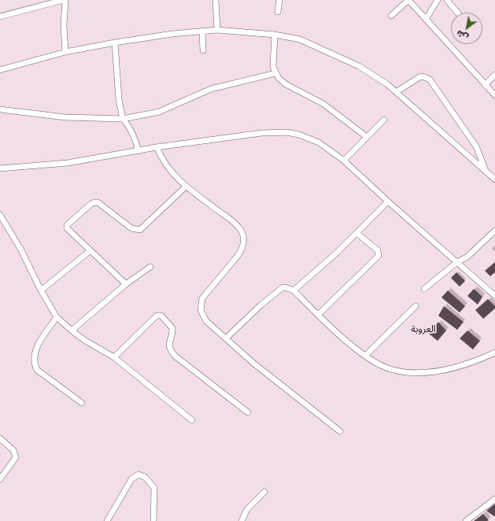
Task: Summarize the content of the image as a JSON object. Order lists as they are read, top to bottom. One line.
{"districts":["العروبة"],"north":"bottom left"}
